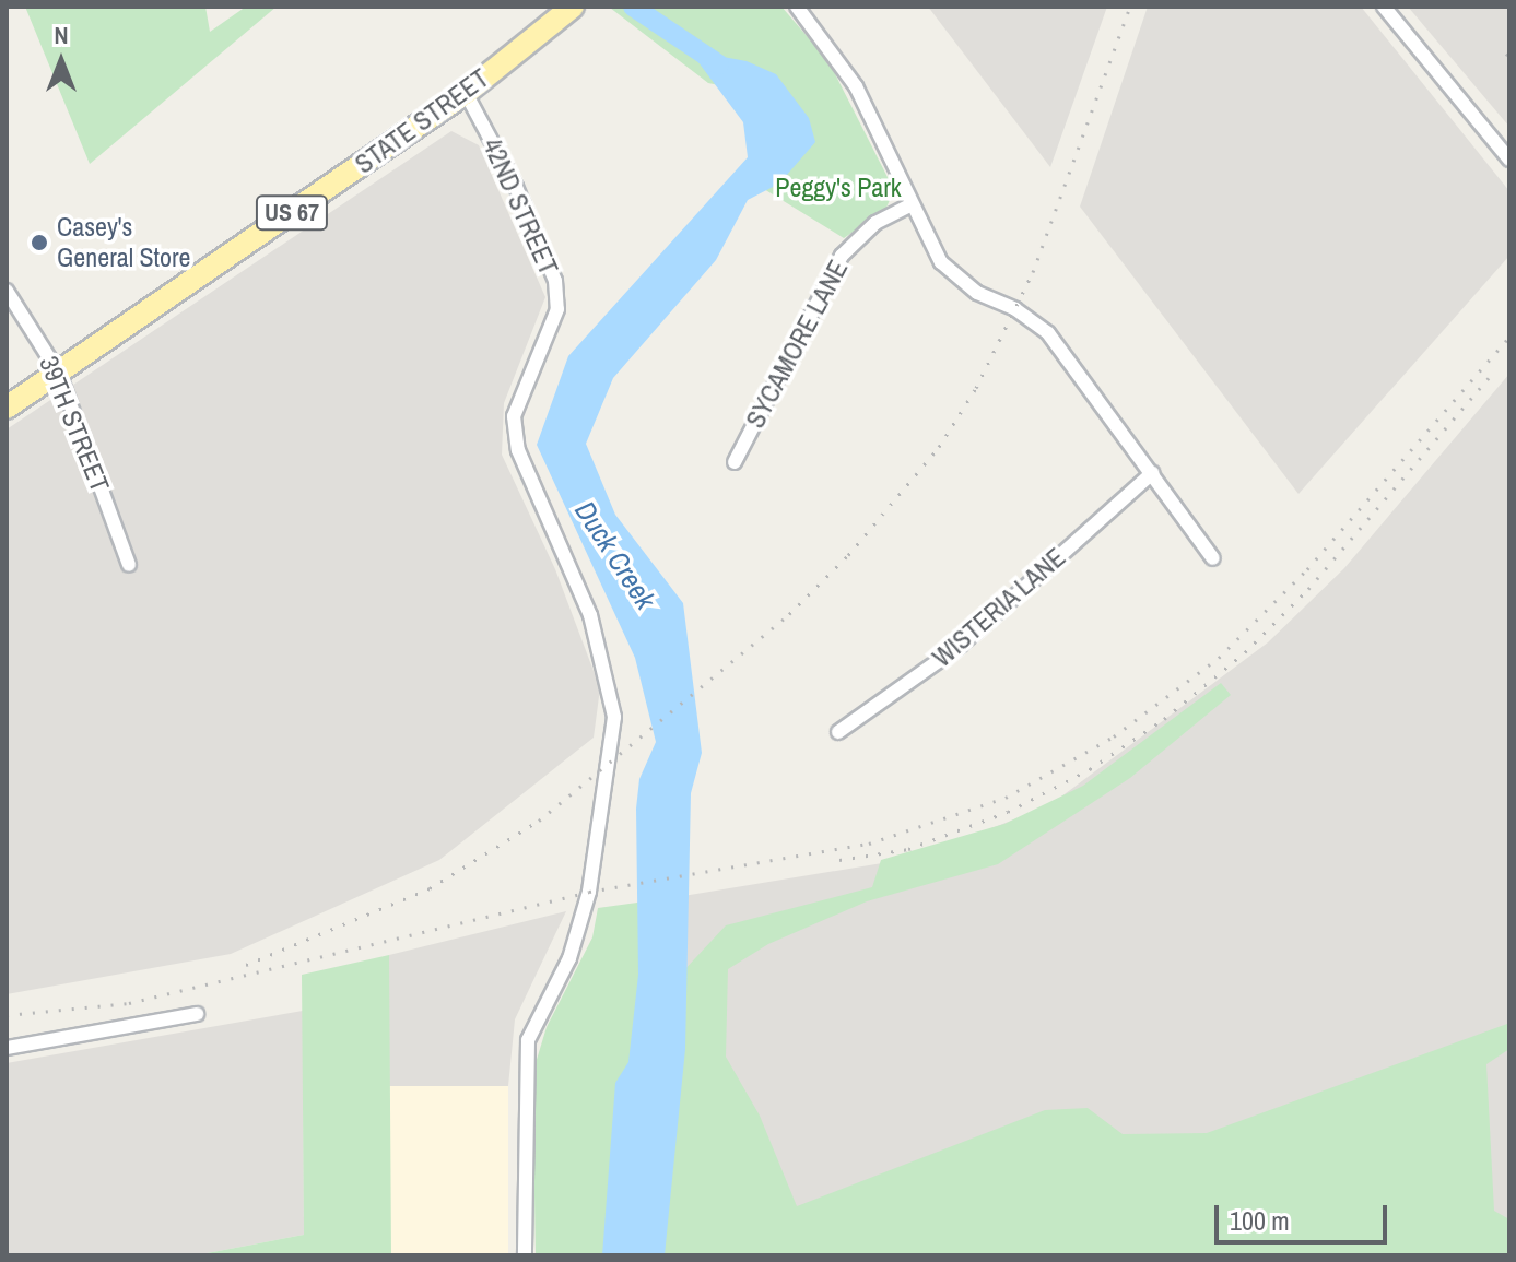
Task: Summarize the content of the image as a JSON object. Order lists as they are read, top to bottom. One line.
{"streets":{"main road":["STATE STREET","US 67"],"street":["42ND STREET","SYCAMORE LANE","39TH STREET","WISTERIA LANE"]},"crossings":[["STATE STREET","42ND STREET"],["STATE STREET","39TH STREET"]],"water":["Duck Creek"],"parks":["Peggy's Park"],"places":["Casey's General Store"],"scale_bar":"100 m","north":"top"}
